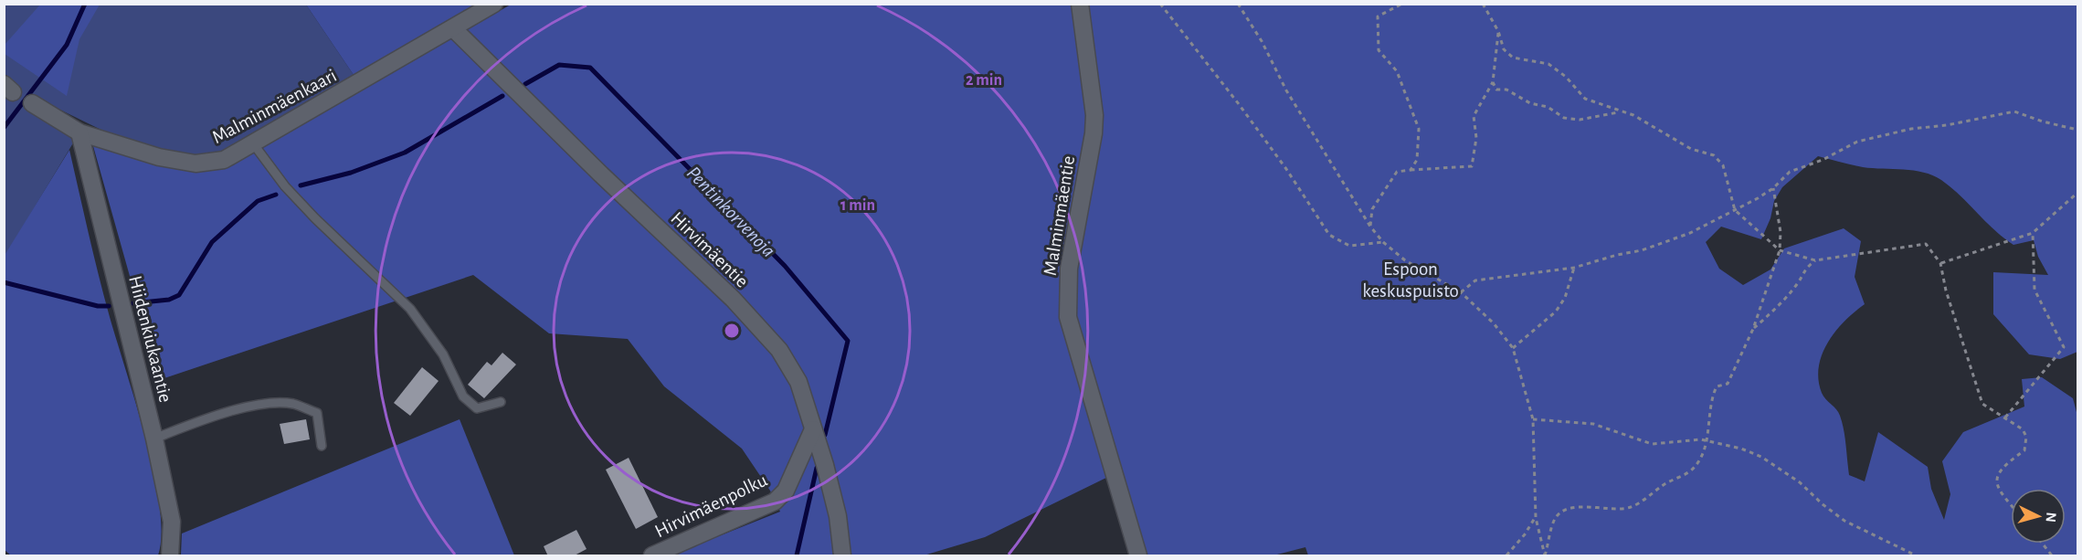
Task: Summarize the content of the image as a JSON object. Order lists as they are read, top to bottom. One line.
{"streets":{"street":["Malminmäenkaari","Malminmäentie","Hirvimäentie","Hiidenkiukaantie","Hirvimäenpolku"]},"crossings":[["Malminmäenkaari","Hirvimäentie"],["Malminmäenkaari","Hiidenkiukaantie"],["Hirvimäentie","Hirvimäenpolku"]],"water":["Pentinkorvenoja"],"parks":["Espoon keskuspuisto"],"north":"right","rings":["2 min","1 min"]}
